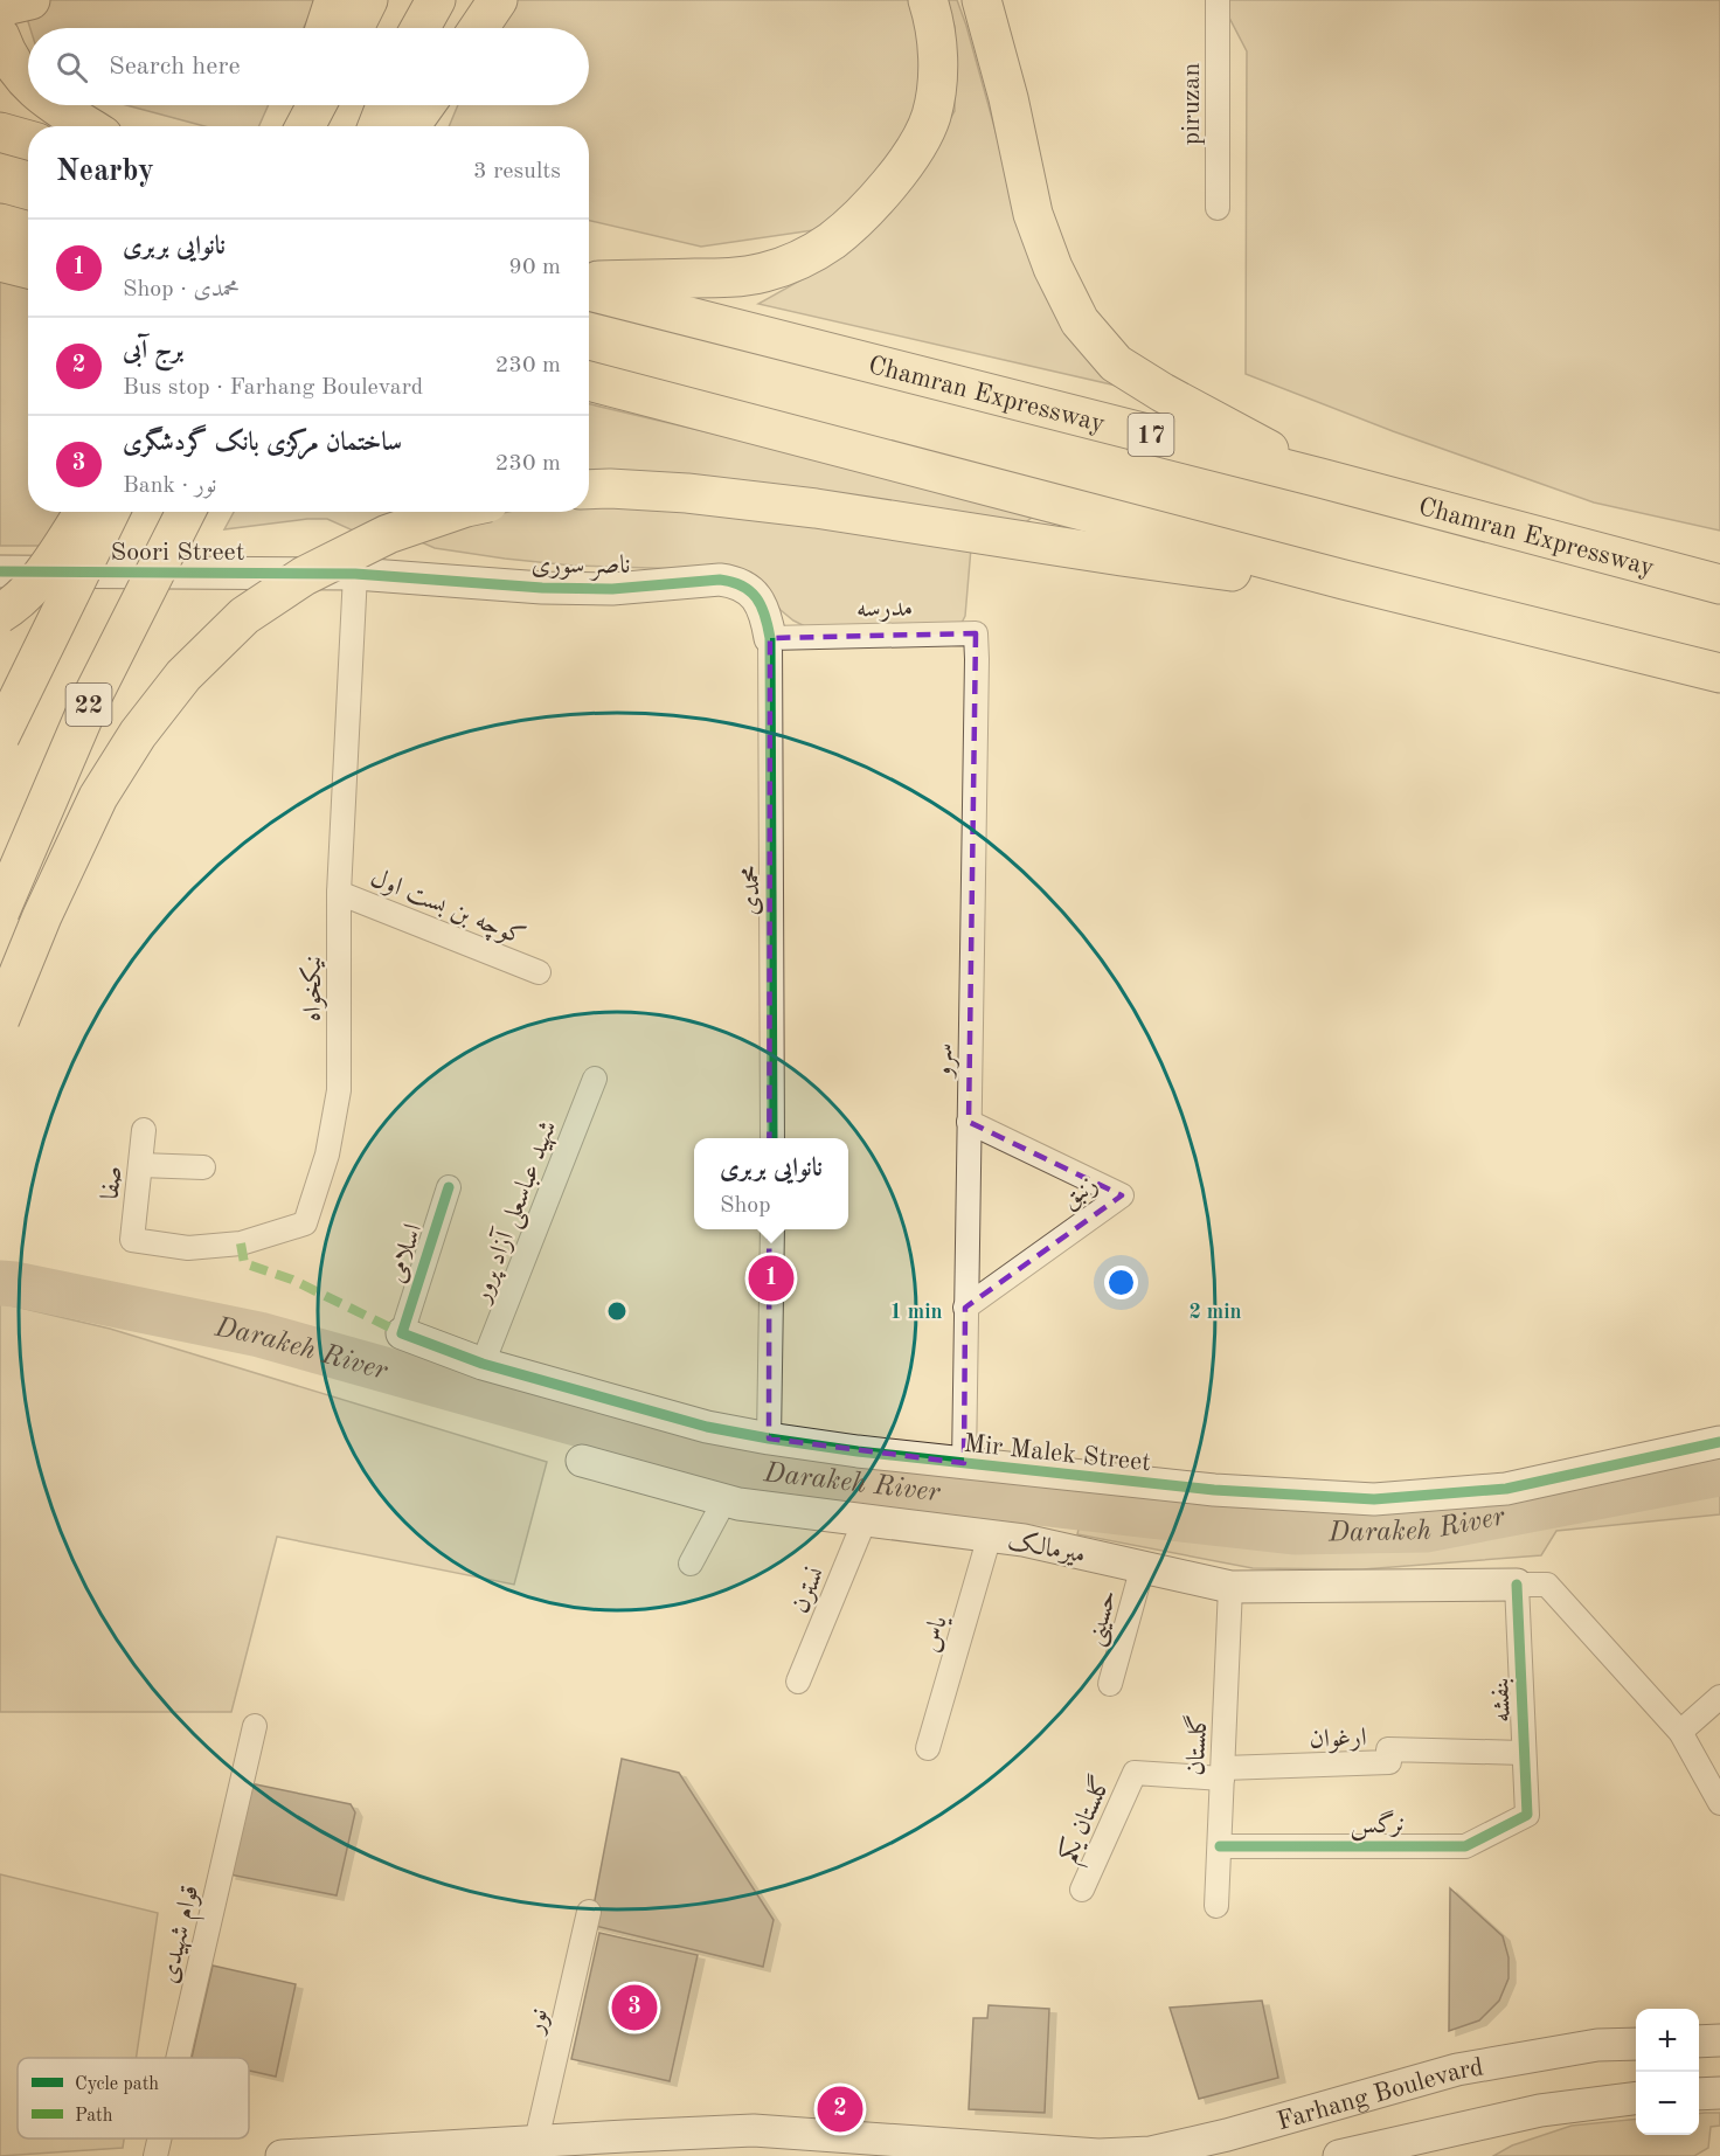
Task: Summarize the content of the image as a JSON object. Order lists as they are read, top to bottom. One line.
{"streets":{"highway":["Chamran Expressway","17","22"],"street":["piruzan","Soori Street","ناصر سوری","مدرسه","محمدی","کوچه بن بست اول","نیکخواه","سرو","صفا","زنبق","شهید عباسعلی آزاد پرور","اسلامی","Mir Malek Street","میرمالک","نسترن","حسینی","یاس","بنفشه","ارغوان","گلستان","گلستان یکم","نرگس","قوام شهیدی","نور","Farhang Boulevard"]},"crossings":[["Soori Street","ناصر سوری"],["Soori Street","نیکخواه"],["ناصر سوری","مدرسه"],["ناصر سوری","محمدی"],["ناصر سوری","نیکخواه"],["مدرسه","محمدی"],["مدرسه","سرو"],["کوچه بن بست اول","نیکخواه"],["نیکخواه","صفا"],["سرو","زنبق"],["سرو","Mir Malek Street"],["شهید عباسعلی آزاد پرور","Mir Malek Street"],["اسلامی","Mir Malek Street"],["میرمالک","نسترن"],["میرمالک","حسینی"],["میرمالک","یاس"],["میرمالک","بنفشه"],["میرمالک","گلستان"],["بنفشه","ارغوان"],["بنفشه","نرگس"],["ارغوان","گلستان"],["ارغوان","گلستان یکم"],["گلستان","گلستان یکم"],["گلستان","نرگس"],["نور","Farhang Boulevard"]],"water":["Darakeh River"],"legend":["Cycle path","Path"],"page":{"search":"Search here","heading":["Nearby","3 results"],"list":[{"mark":"1","name":"نانوایی بربری","note":"Shop · محمدی","value":"90 m"},{"mark":"2","name":"برج آبی","note":"Bus stop · Farhang Boulevard","value":"230 m"},{"mark":"3","name":"ساختمان مرکزی بانک گردشگری","note":"Bank · نور","value":"230 m"}],"popup":["نانوایی بربری","Shop"],"pins":["1","3","2"],"map_buttons":["+","−"]},"rings":["1 min","2 min"]}
